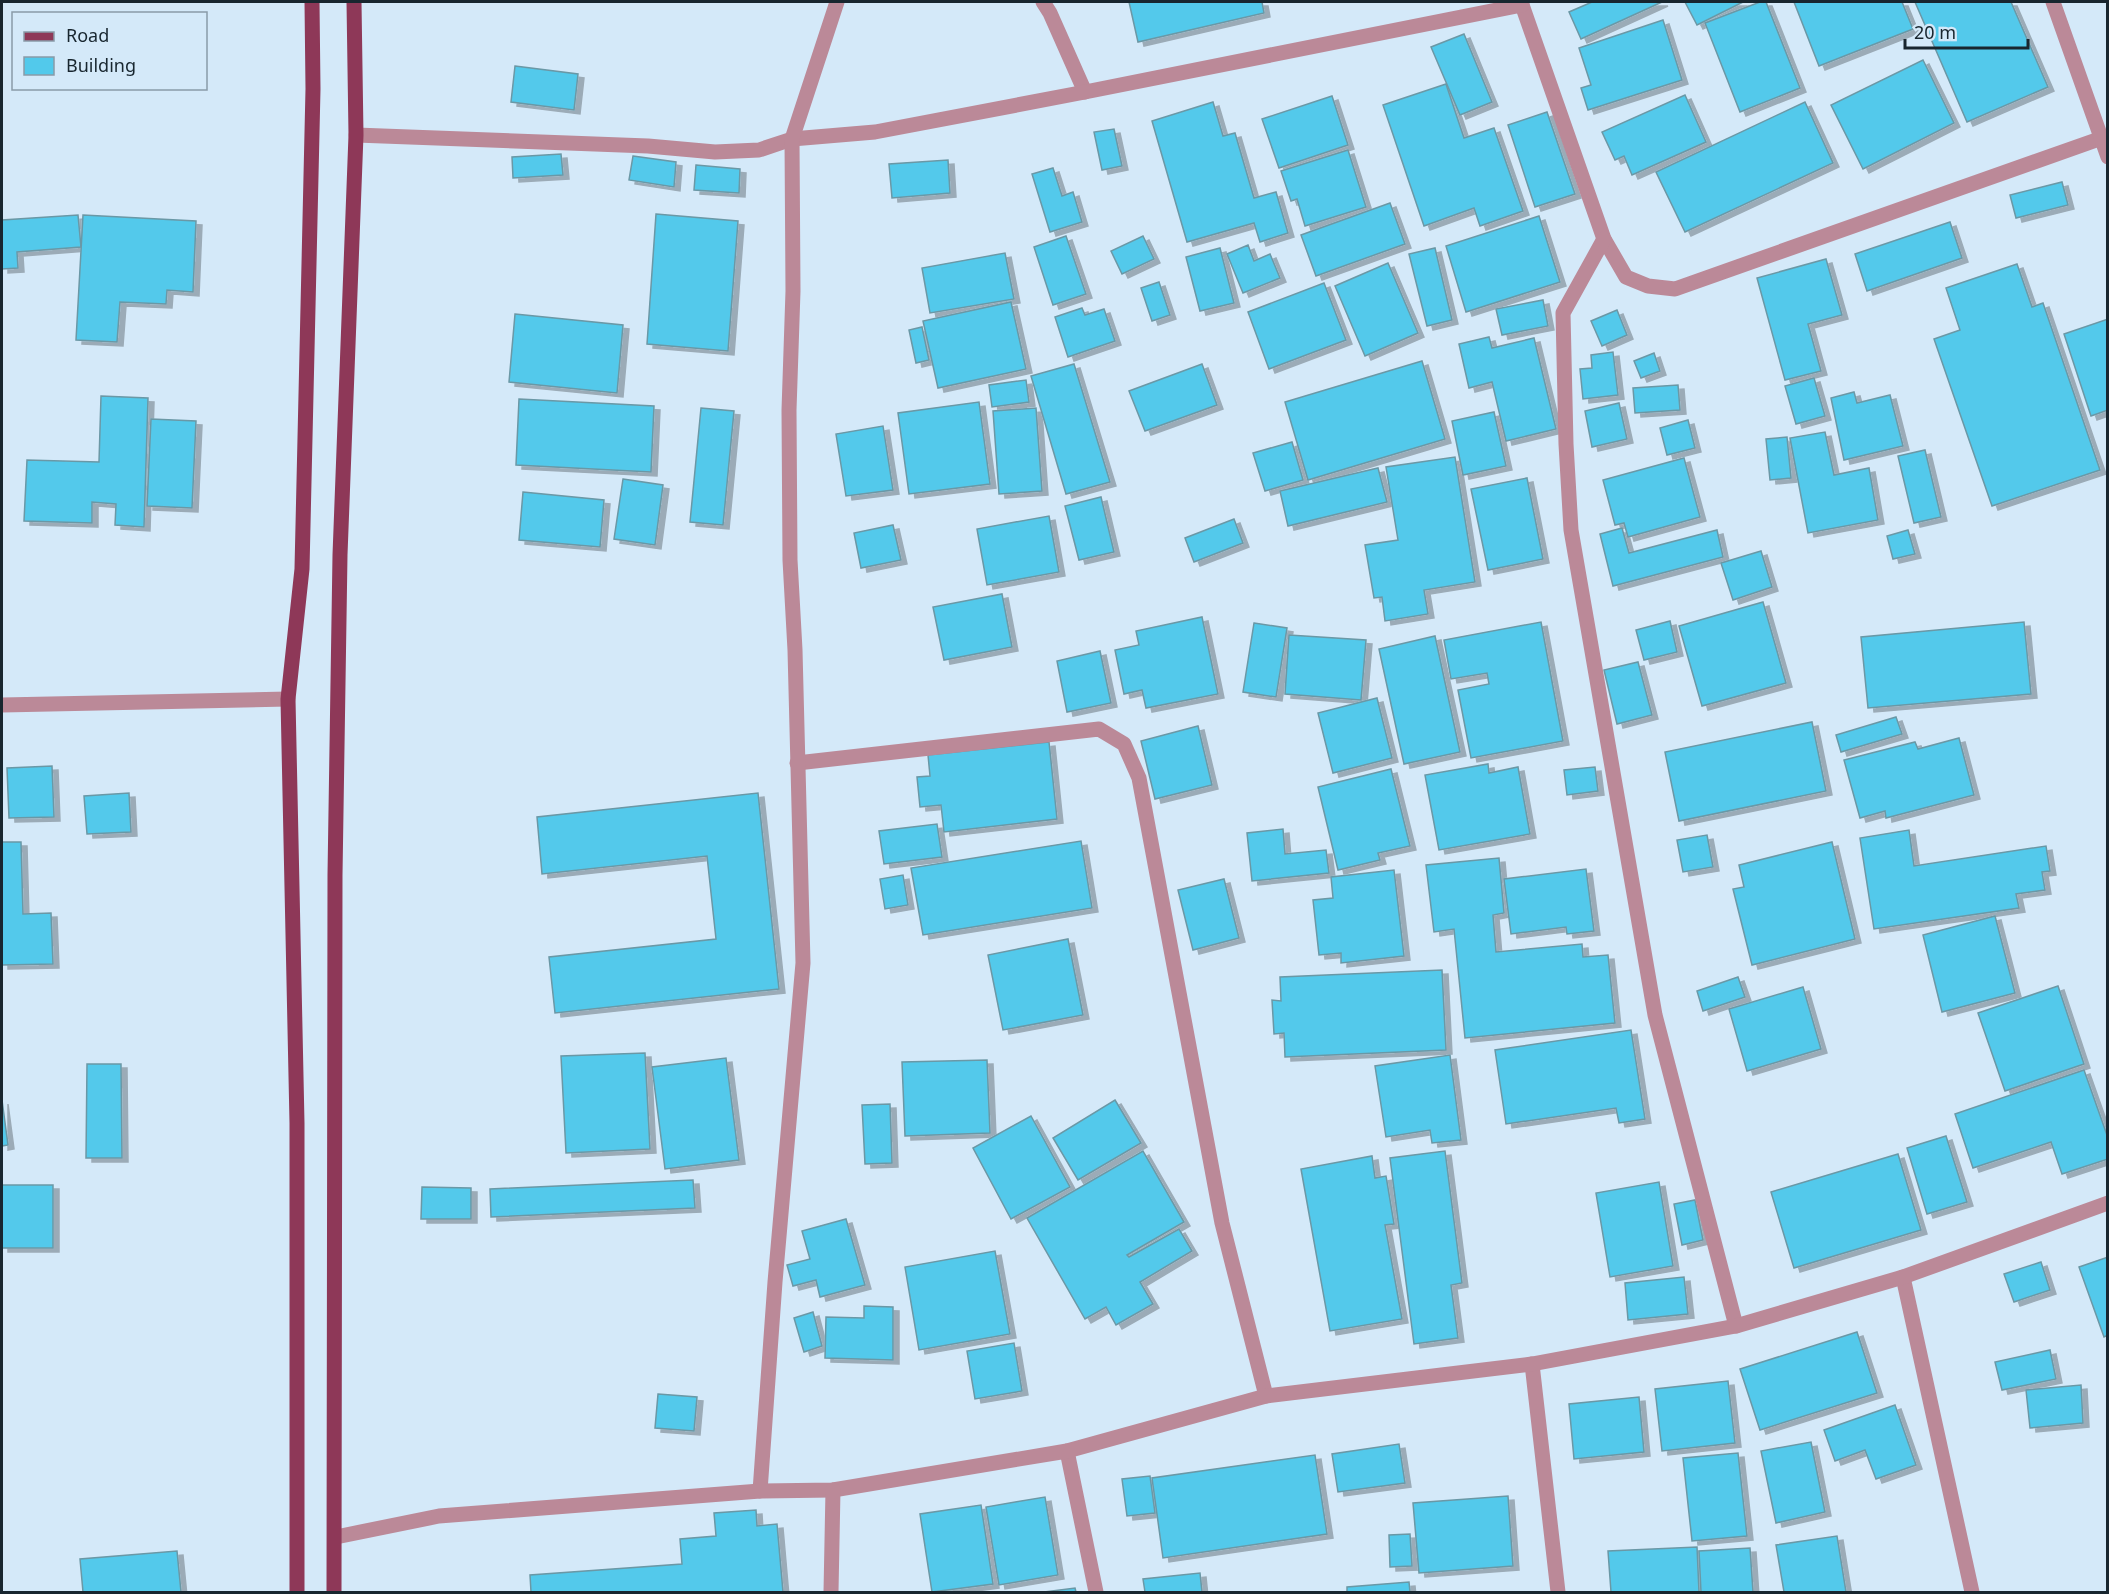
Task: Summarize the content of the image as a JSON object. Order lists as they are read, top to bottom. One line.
{"legend":["Road","Building"],"scale_bar":"20 m"}
